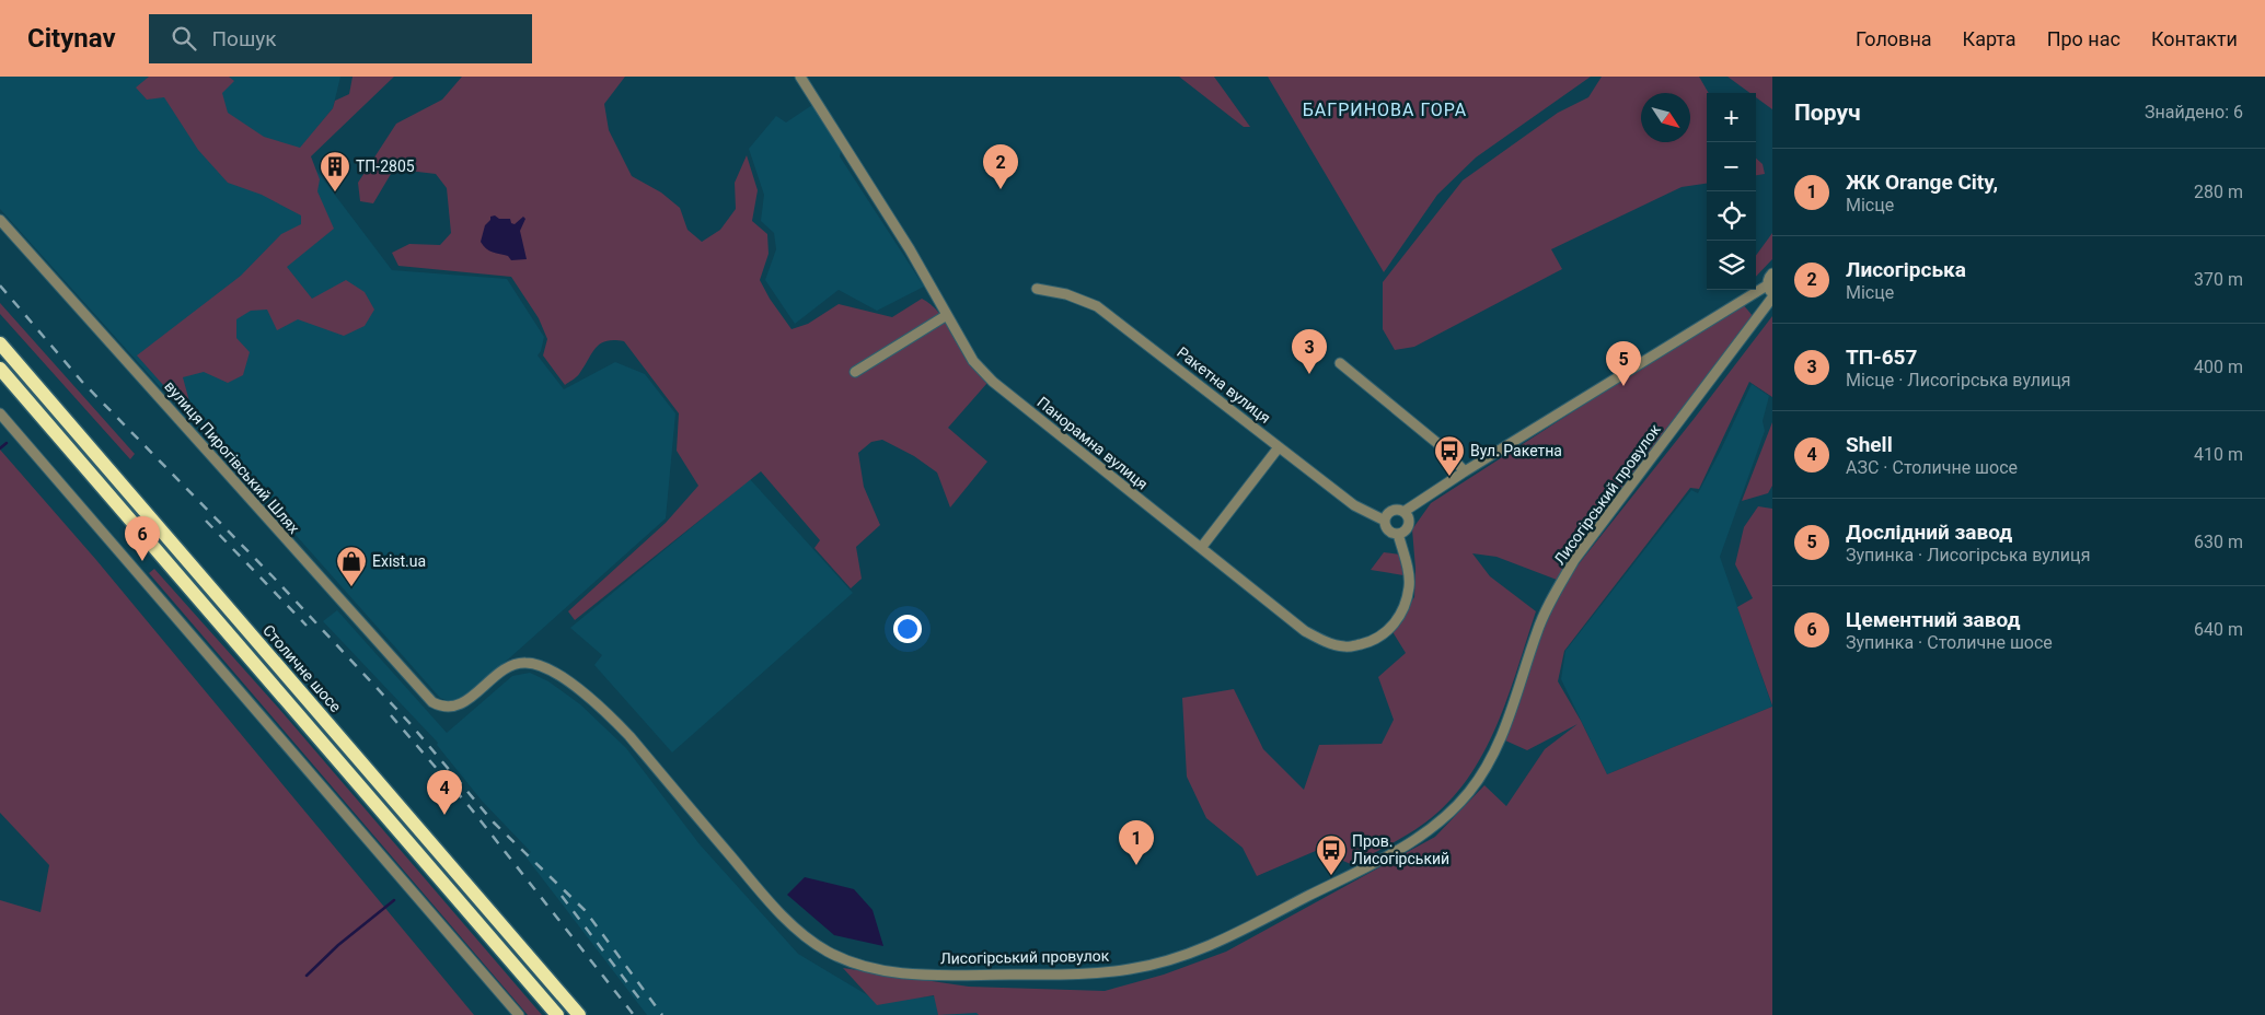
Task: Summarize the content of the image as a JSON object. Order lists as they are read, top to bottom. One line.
{"streets":{"highway":["Столичне шосе"],"street":["Ракетна вулиця","Панорамна вулиця","вулиця Пирогівський Шлях","Лисогірський провулок"]},"crossings":[["Ракетна вулиця","Панорамна вулиця"],["вулиця Пирогівський Шлях","Лисогірський провулок"]],"districts":["БАГРИНОВА ГОРА"],"places":{"building":["ТП-2805"],"bus stop":["Вул. Ракетна","Пров. Лисогірський"],"shop":["Exist.ua"]},"north":"bottom right","page":{"header":"Citynav","search":"Пошук","nav":["Головна","Карта","Про нас","Контакти"],"heading":["Поруч","Знайдено: 6"],"map_buttons":["+","−"],"pins":["2","3","5","6","4","1"],"list":[{"mark":"1","name":"ЖК Orange City,","note":"Місце","value":"280 m"},{"mark":"2","name":"Лисогірська","note":"Місце","value":"370 m"},{"mark":"3","name":"ТП-657","note":"Місце · Лисогірська вулиця","value":"400 m"},{"mark":"4","name":"Shell","note":"АЗС · Столичне шосе","value":"410 m"},{"mark":"5","name":"Дослідний завод","note":"Зупинка · Лисогірська вулиця","value":"630 m"},{"mark":"6","name":"Цементний завод","note":"Зупинка · Столичне шосе","value":"640 m"}]}}
